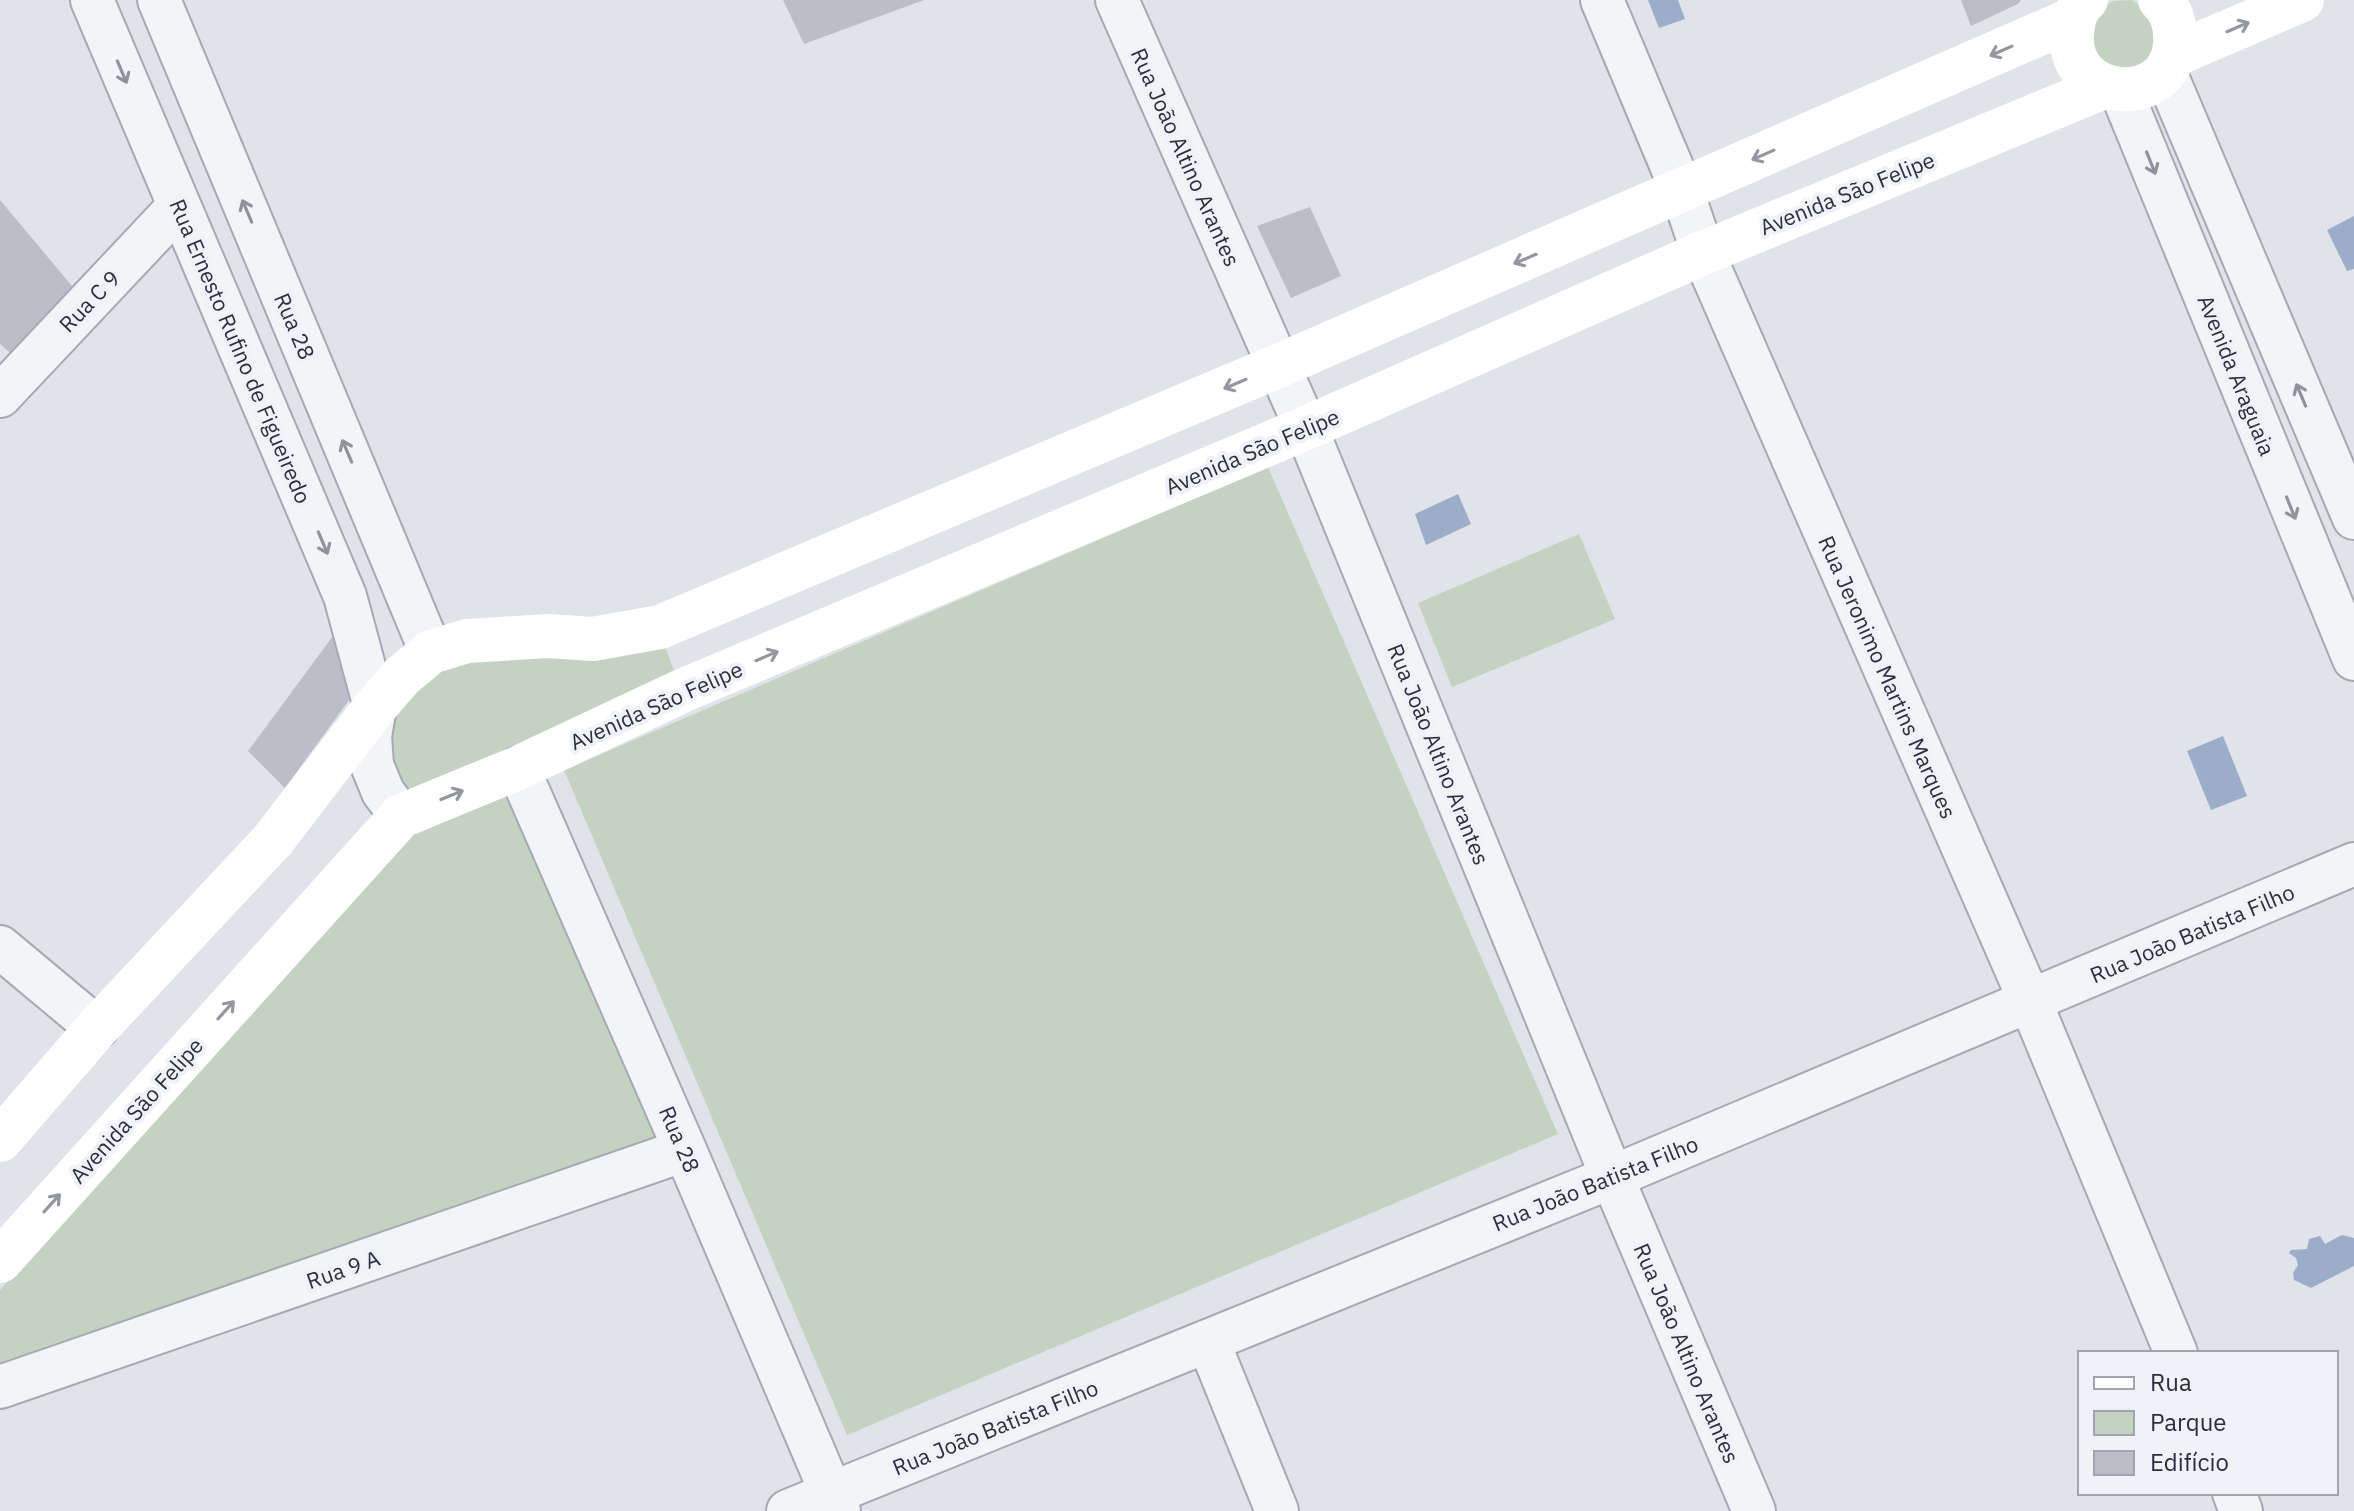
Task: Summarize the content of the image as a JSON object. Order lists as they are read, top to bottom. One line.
{"streets":{"street":["Rua João Altino Arantes","Avenida São Felipe","Rua C 9","Rua 28","Rua Ernesto Rufino de Figueiredo","Avenida Araguaia","Rua Jeronimo Martins Marques","Rua João Batista Filho","Rua 9 A"]},"crossings":[["Rua João Altino Arantes","Avenida São Felipe"],["Rua João Altino Arantes","Rua João Batista Filho"],["Avenida São Felipe","Rua 28"],["Avenida São Felipe","Avenida Araguaia"],["Avenida São Felipe","Rua Jeronimo Martins Marques"],["Rua C 9","Rua Ernesto Rufino de Figueiredo"],["Rua 28","Rua João Batista Filho"],["Rua 28","Rua 9 A"],["Rua Jeronimo Martins Marques","Rua João Batista Filho"]],"one_way":["Rua 28","Rua Ernesto Rufino de Figueiredo"],"legend":["Rua","Parque","Edifício"]}
